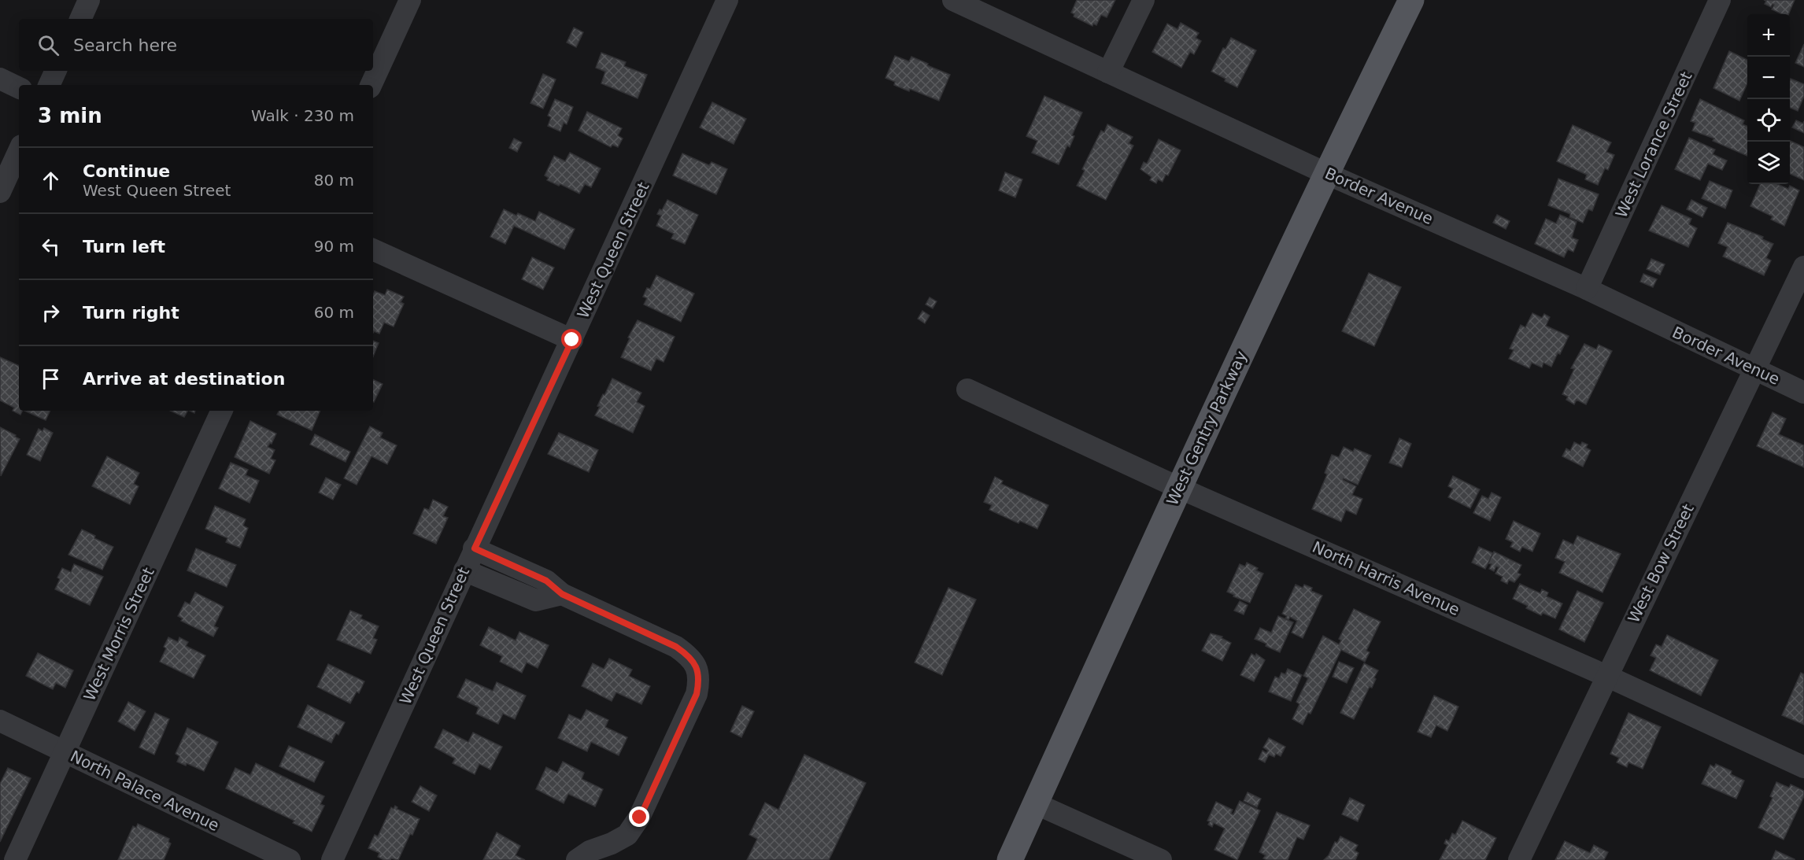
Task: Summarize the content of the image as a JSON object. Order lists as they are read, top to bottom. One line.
{"streets":{"main road":["West Gentry Parkway"],"street":["West Lorance Street","Border Avenue","West Queen Street","West Bow Street","North Harris Avenue","West Morris Street","North Palace Avenue"]},"crossings":[["West Lorance Street","Border Avenue"],["Border Avenue","West Gentry Parkway"],["Border Avenue","West Bow Street"],["West Gentry Parkway","North Harris Avenue"],["West Bow Street","North Harris Avenue"],["West Morris Street","North Palace Avenue"]],"page":{"map_buttons":["+","−"],"search":"Search here","heading":["3 min","Walk · 230 m"],"list":[["Continue","West Queen Street","80 m"],["Turn left","90 m"],["Turn right","60 m"],"Arrive at destination"]}}
